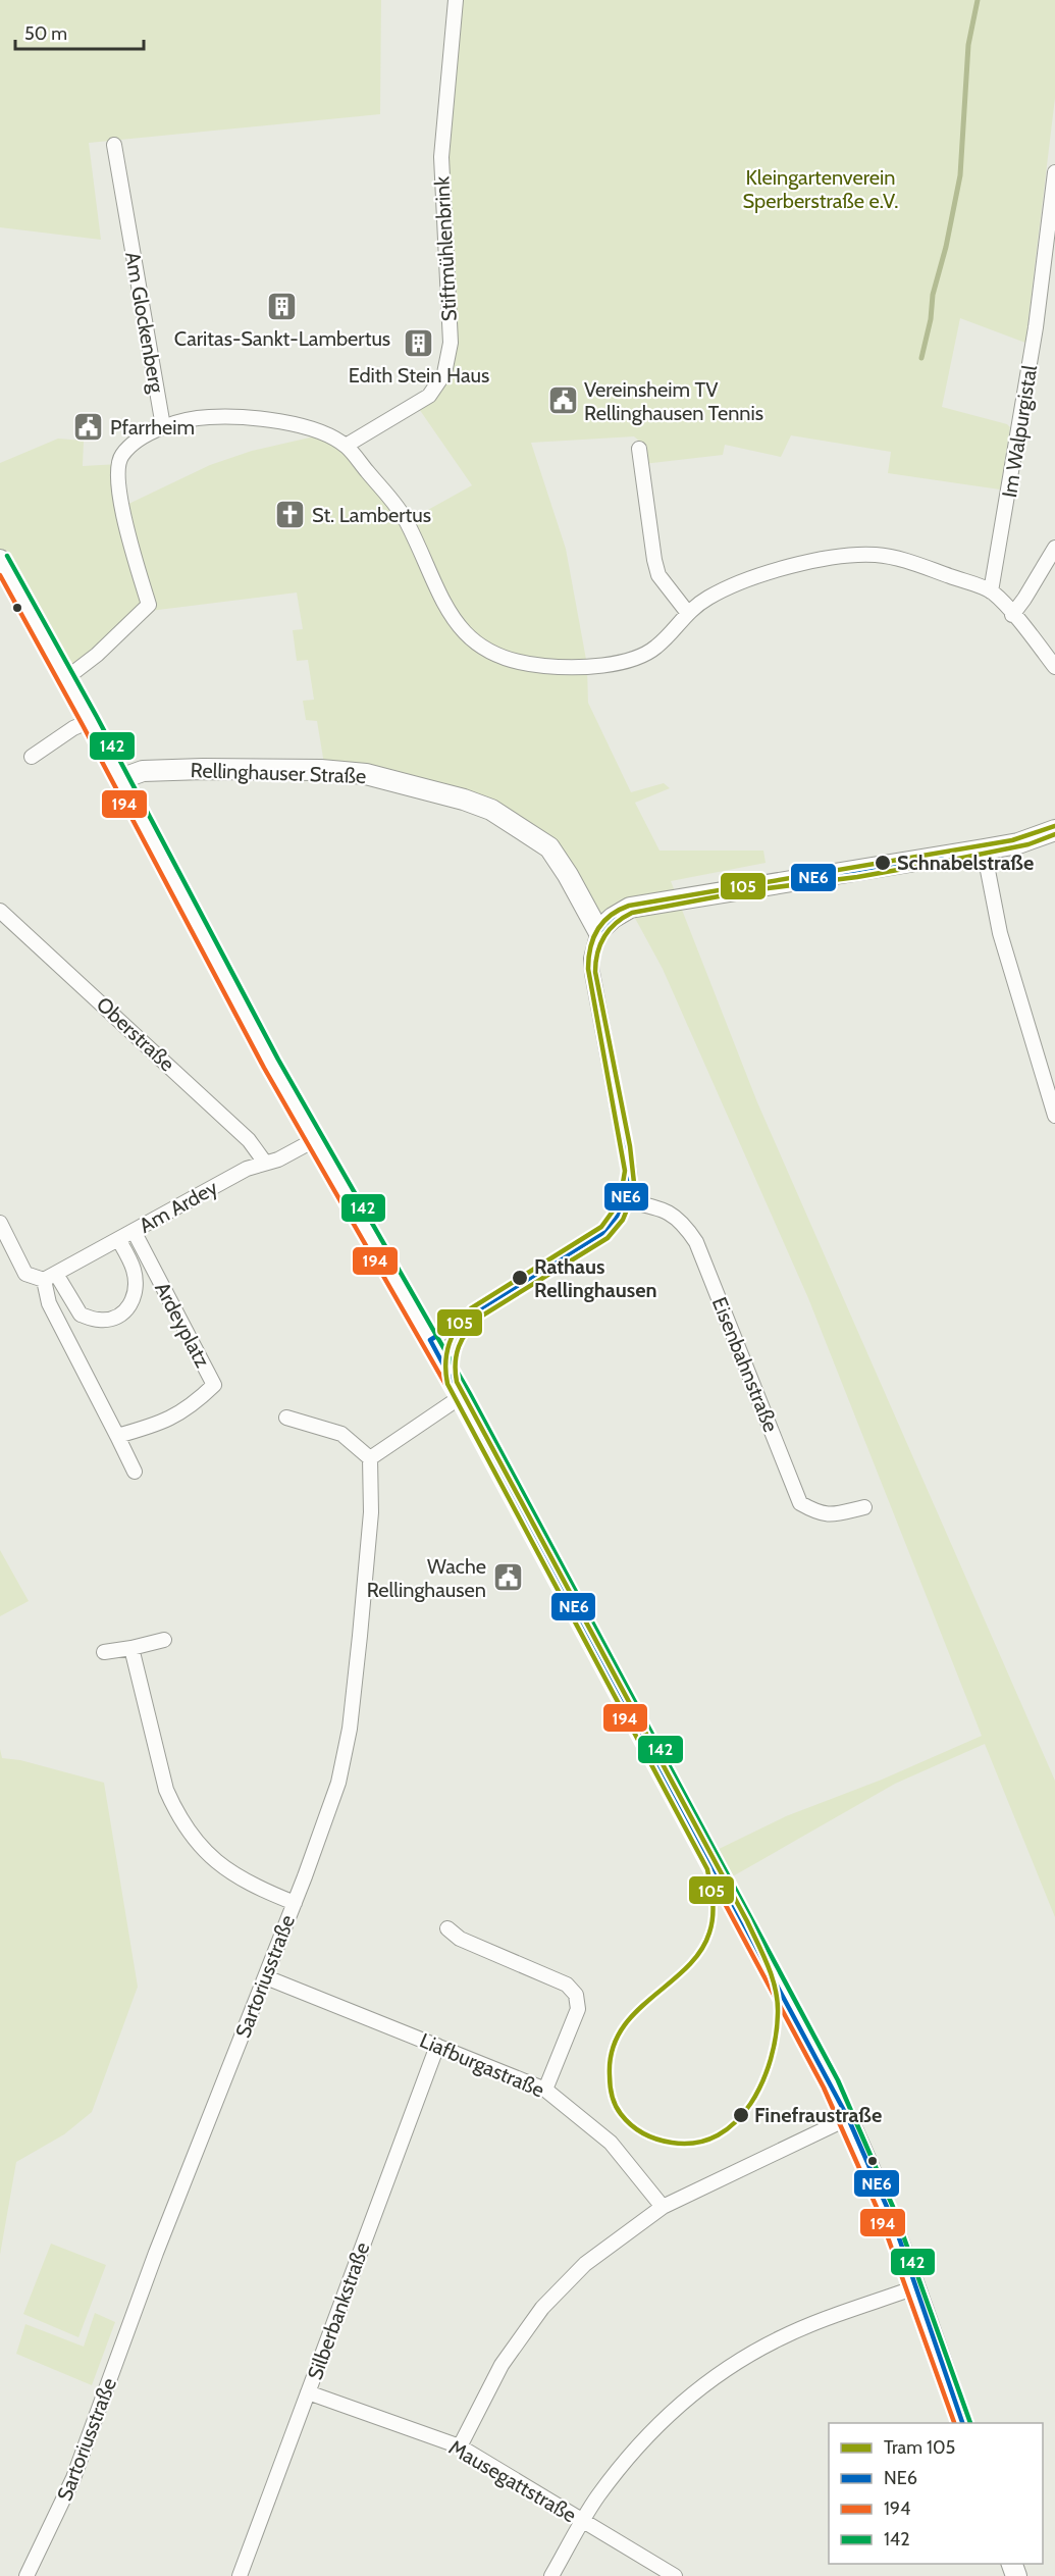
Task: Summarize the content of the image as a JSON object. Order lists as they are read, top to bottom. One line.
{"streets":{"main road":["Rellinghauser Straße"],"street":["Stiftmühlenbrink","Am Glockenberg","Im Walpurgistal","Oberstraße","Am Ardey","Ardeyplatz","Eisenbahnstraße","Sartoriusstraße","Liafburgastraße","Silberbankstraße","Mausegattstraße"]},"crossings":[["Oberstraße","Am Ardey"],["Am Ardey","Ardeyplatz"],["Sartoriusstraße","Liafburgastraße"],["Liafburgastraße","Silberbankstraße"],["Silberbankstraße","Mausegattstraße"]],"parks":["Kleingartenverein Sperberstraße e.V."],"places":{"building":["Caritas-Sankt-Lambertus","Edith Stein Haus"],"public building":["Vereinsheim TV Rellinghausen Tennis","Pfarrheim","Wache Rellinghausen"],"church":["St. Lambertus"],"other":["Schnabelstraße","Rathaus Rellinghausen","Finefraustraße"]},"lines":["transit line 142","transit line 194","tram line 105","transit line NE6"],"legend":["Tram 105","NE6","194","142"],"scale_bar":"50 m"}
